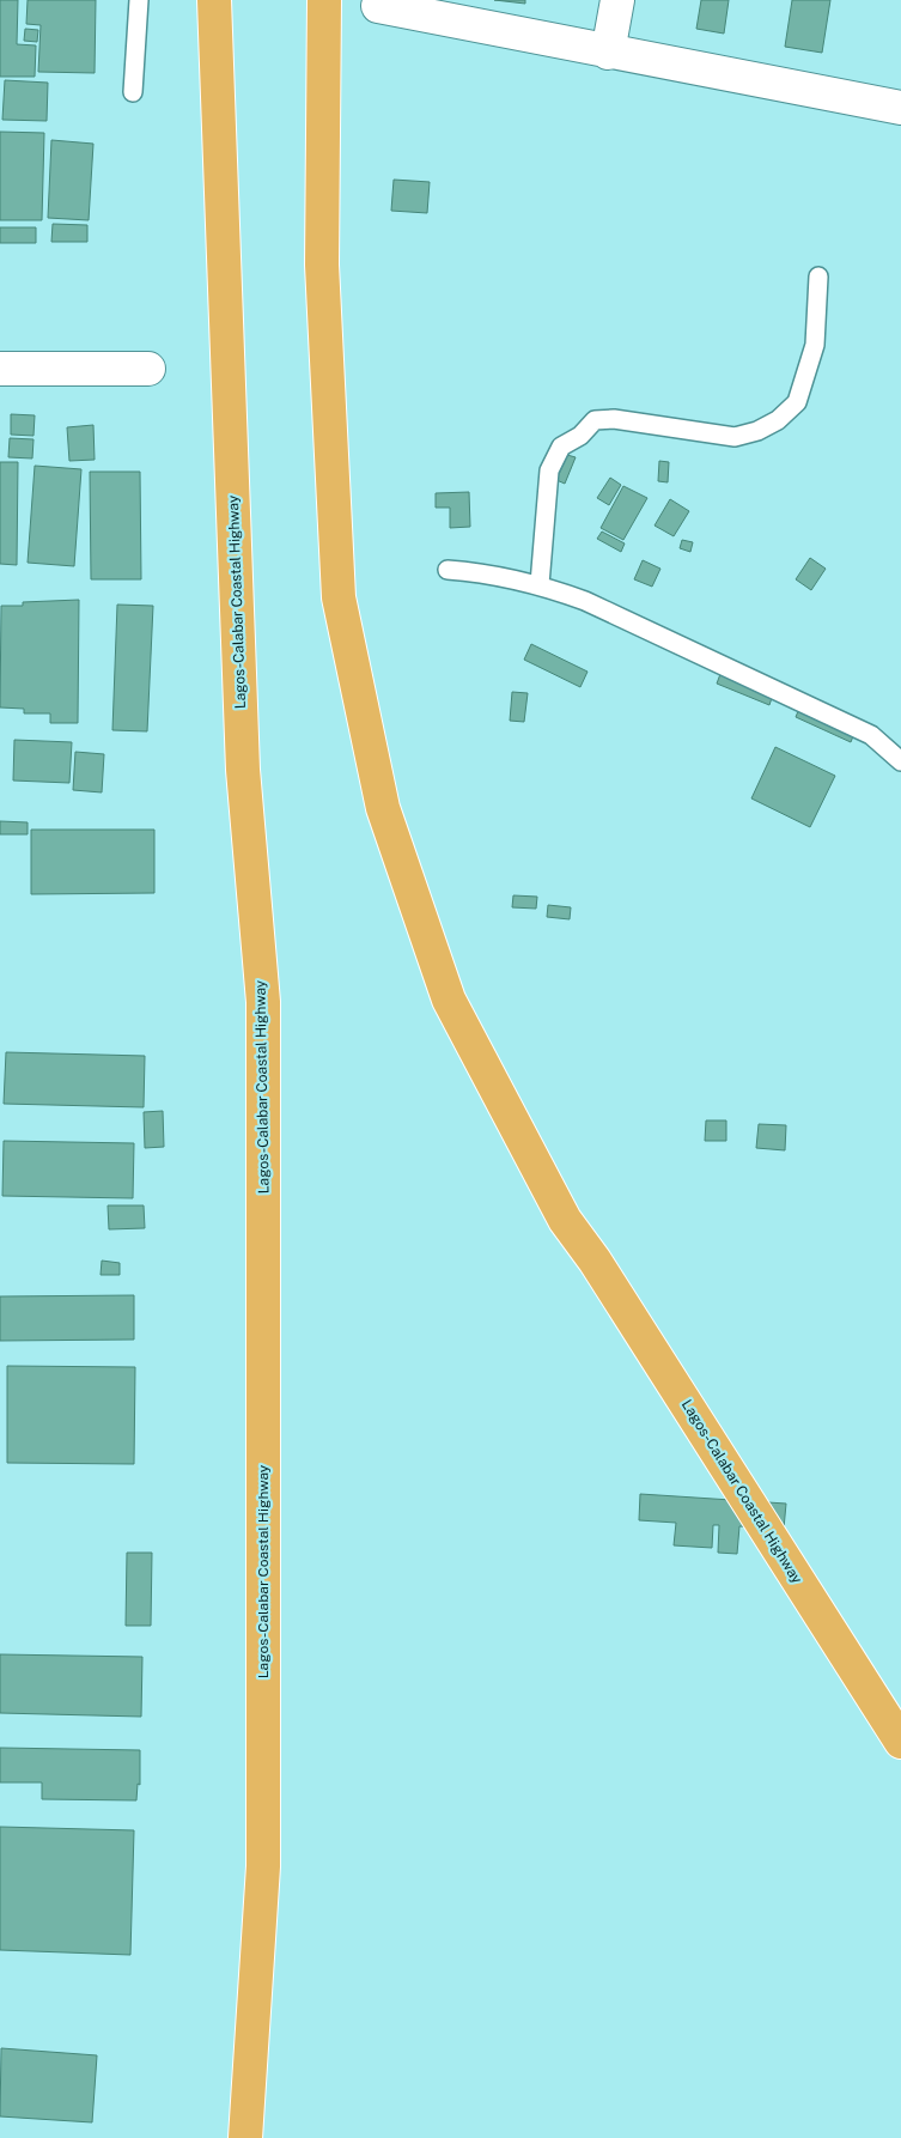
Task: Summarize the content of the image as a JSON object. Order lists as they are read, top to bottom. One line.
{"streets":{"highway":["Lagos-Calabar Coastal Highway"]}}
